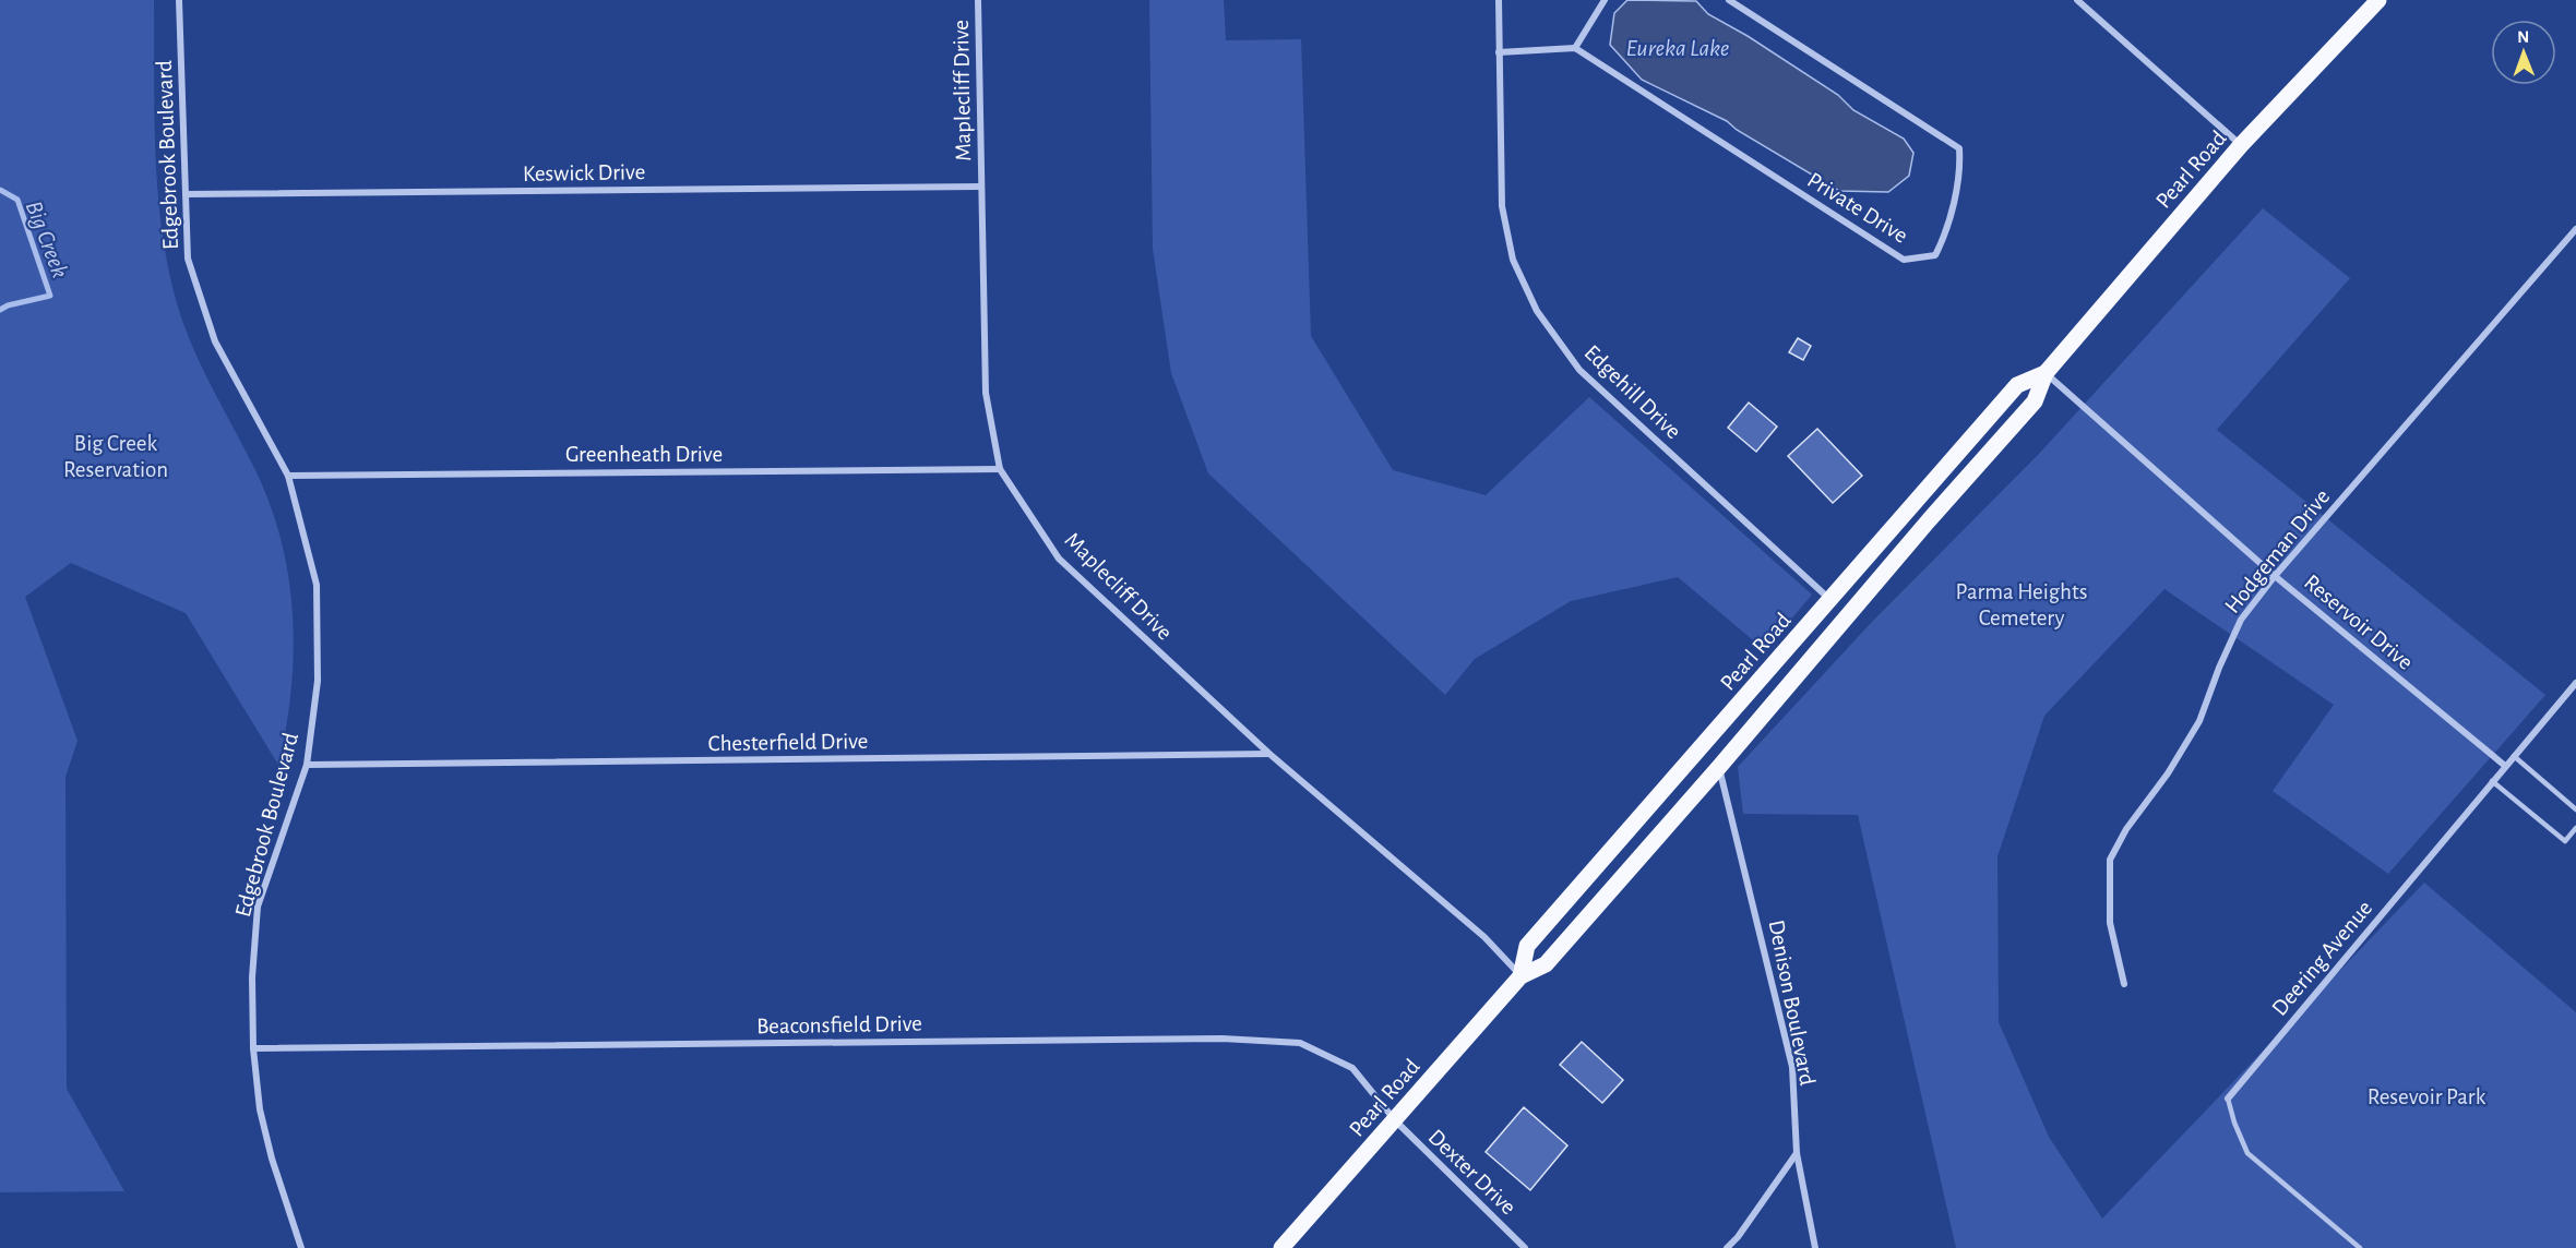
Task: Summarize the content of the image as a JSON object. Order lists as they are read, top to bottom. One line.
{"streets":{"main road":["Pearl Road"],"street":["Maplecliff Drive","Edgebrook Boulevard","Keswick Drive","Private Drive","Edgehill Drive","Greenheath Drive","Hodgeman Drive","Reservoir Drive","Chesterfield Drive","Deering Avenue","Denison Boulevard","Beaconsfield Drive","Dexter Drive"]},"crossings":[["Maplecliff Drive","Pearl Road"],["Maplecliff Drive","Keswick Drive"],["Maplecliff Drive","Greenheath Drive"],["Maplecliff Drive","Chesterfield Drive"],["Edgebrook Boulevard","Keswick Drive"],["Edgebrook Boulevard","Greenheath Drive"],["Edgebrook Boulevard","Chesterfield Drive"],["Edgebrook Boulevard","Beaconsfield Drive"],["Pearl Road","Edgehill Drive"],["Pearl Road","Reservoir Drive"],["Pearl Road","Denison Boulevard"],["Pearl Road","Beaconsfield Drive"],["Pearl Road","Dexter Drive"],["Hodgeman Drive","Reservoir Drive"],["Reservoir Drive","Deering Avenue"],["Beaconsfield Drive","Dexter Drive"]],"water":["Eureka Lake","Big Creek"],"parks":["Big Creek Reservation","Parma Heights Cemetery","Resevoir Park"],"north":"top"}
